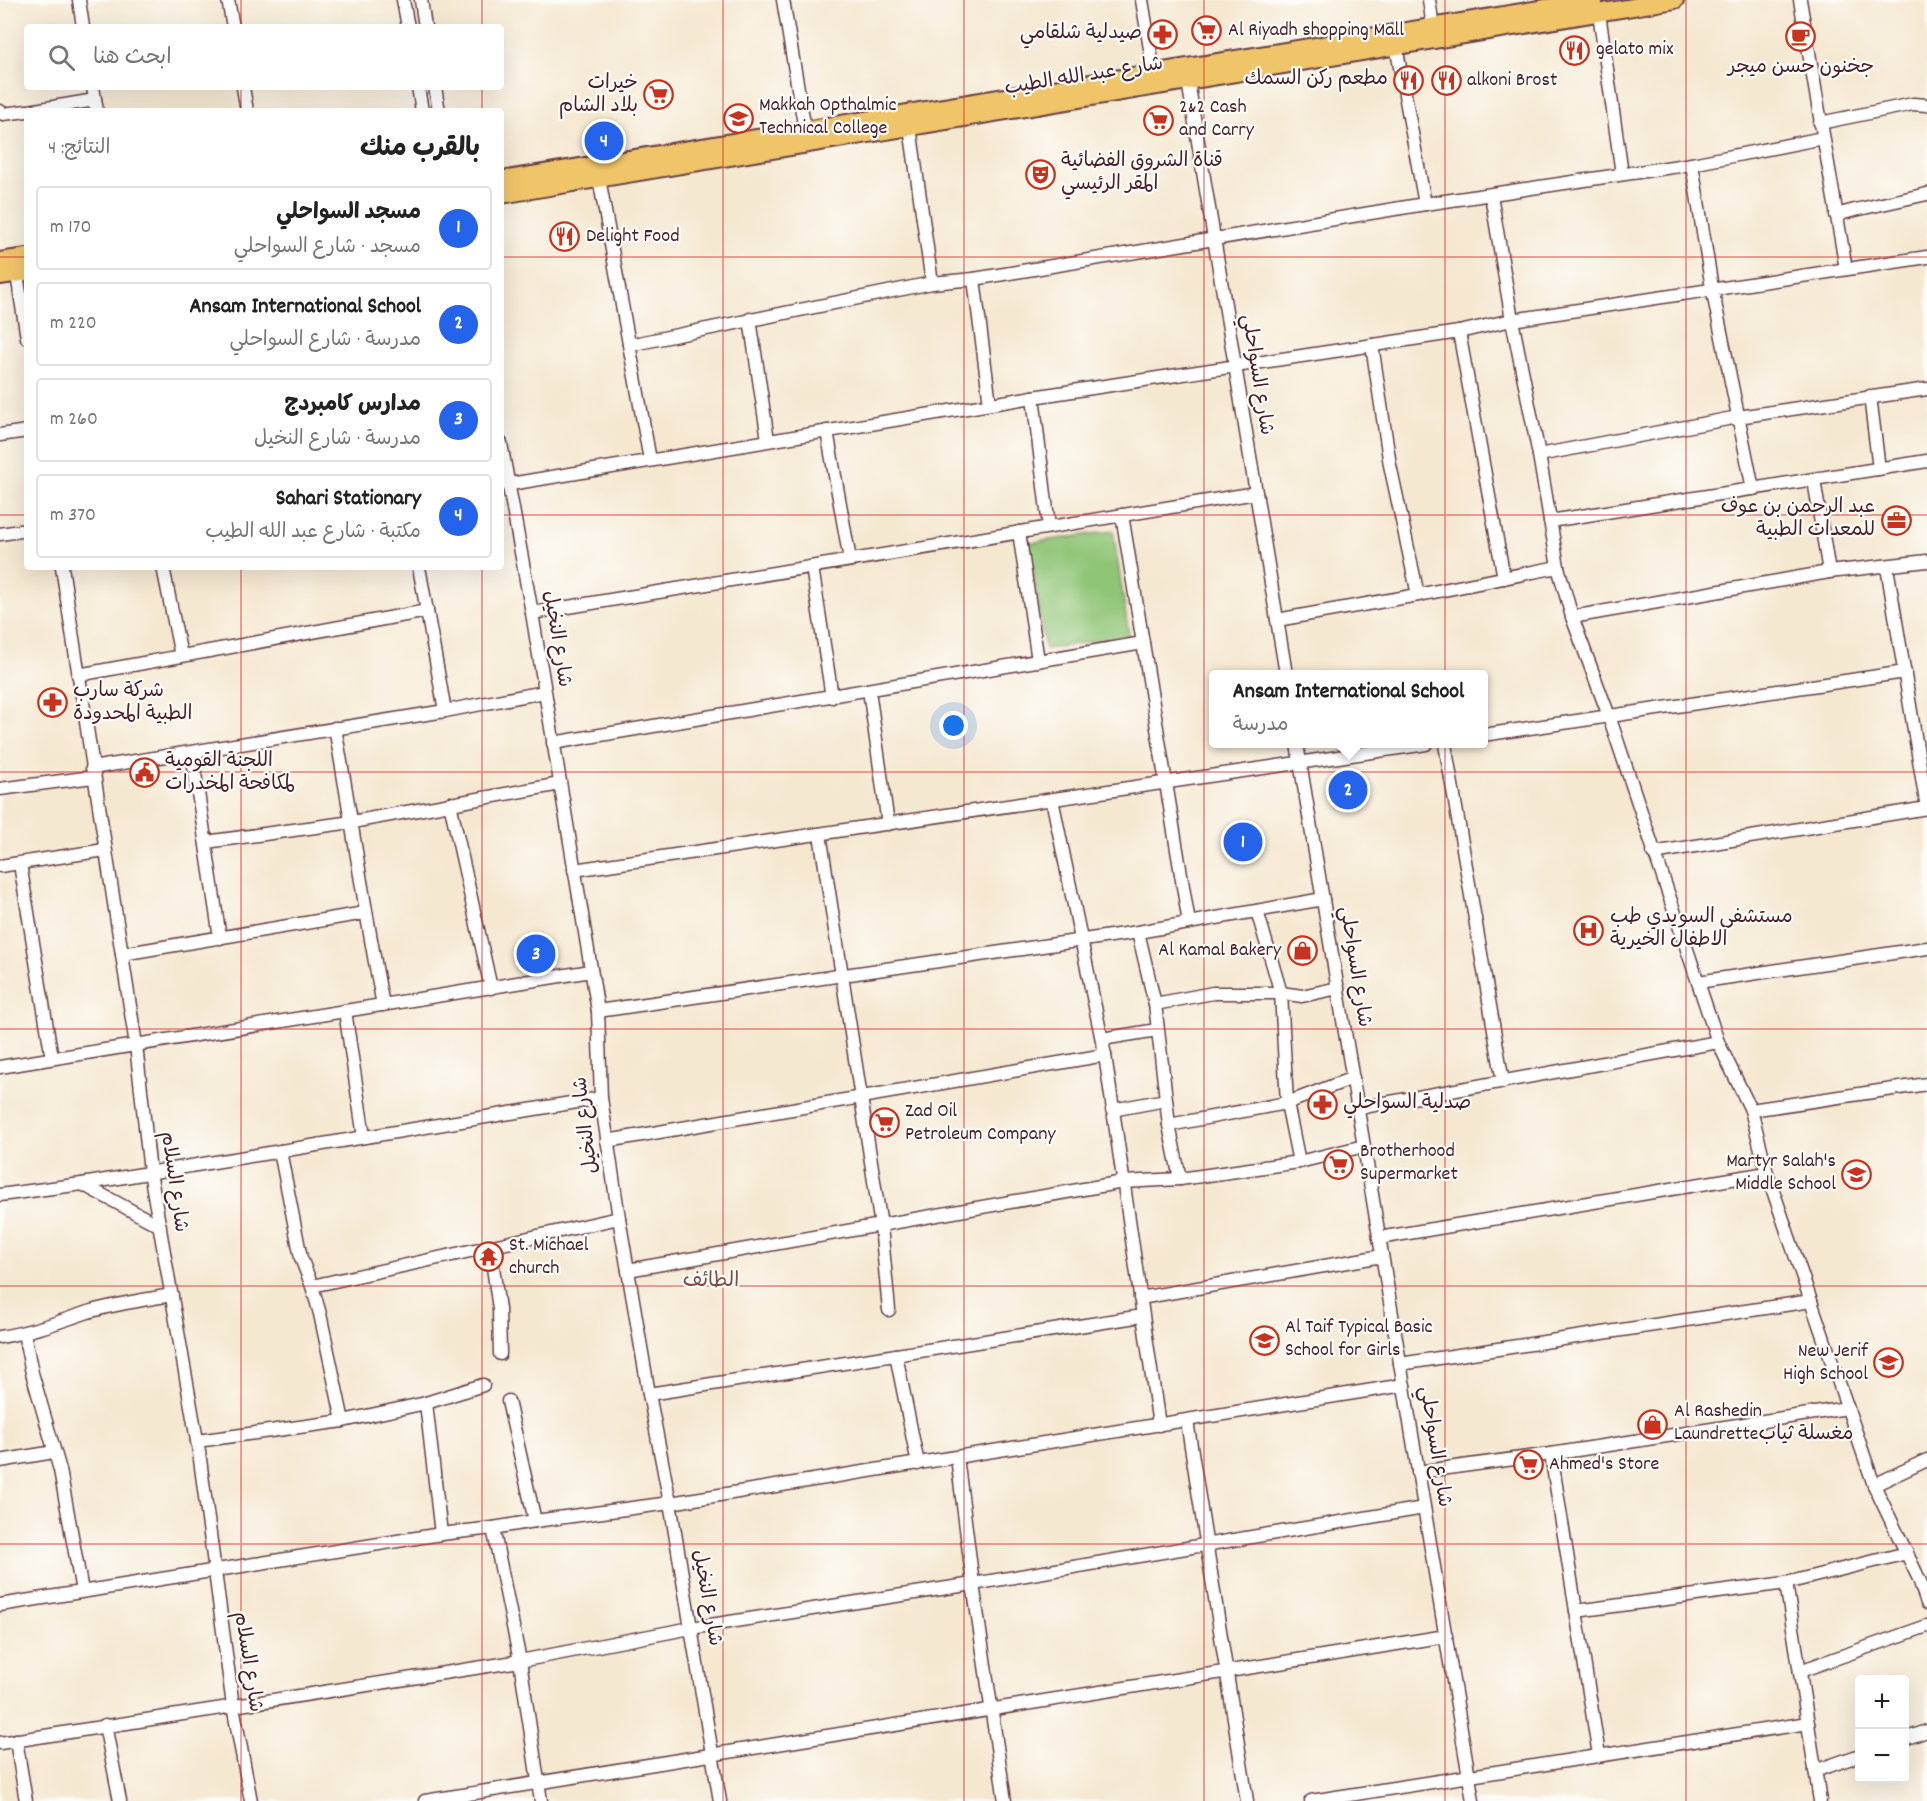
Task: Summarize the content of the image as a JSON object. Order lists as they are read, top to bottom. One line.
{"streets":{"main road":["شارع عبد الله الطيب"],"street":["شارع السواحلي","شارع النخيل","شارع السلام"]},"crossings":[["شارع عبد الله الطيب","شارع السواحلي"]],"districts":["الطائف"],"places":{"supermarket":["Al Riyadh shopping Mall","خيرات بلاد الشام","2&2 Cash and Carry","Zad Oil Petroleum Company","Brotherhood Supermarket","Ahmed's Store"],"pharmacy":["صيدلية شلقامي","شركة سارب الطبية المحدودة","صدلية السواحلي"],"cafe":["جخنون حسن ميجر"],"restaurant":["gelato mix","مطعم ركن السمك","alkoni Brost","Delight Food"],"school or university":["Makkah Opthalmic Technical College","Martyr Salah's Middle School","Al Taif Typical Basic School for Girls","New Jerif High School"],"theatre":["قناة الشروق الفضائية المقر الرئيسي"],"office":["عبد الرحمن بن عوف للمعدات الطبية"],"public building":["اللجنة القومية لمكافحة المخدرات"],"hospital":["مستشفى السويدي طب الاطفال الخيرية"],"shop":["Al Kamal Bakery","Al Rashedin Laundretteمغسلة ثياب"],"temple":["St. Michael church"]},"page":{"search":"ابحث هنا","heading":["بالقرب منك","النتائج: 4"],"pins":["4","2","1","3"],"list":[{"mark":"1","name":"مسجد السواحلي","note":"مسجد · شارع السواحلي","value":"170 m"},{"mark":"2","name":"Ansam International School","note":"مدرسة · شارع السواحلي","value":"220 m"},{"mark":"3","name":"مدارس كامبردج","note":"مدرسة · شارع النخيل","value":"260 m"},{"mark":"4","name":"Sahari Stationary","note":"مكتبة · شارع عبد الله الطيب","value":"370 m"}],"popup":["Ansam International School","مدرسة"],"map_buttons":["+","−"]}}
